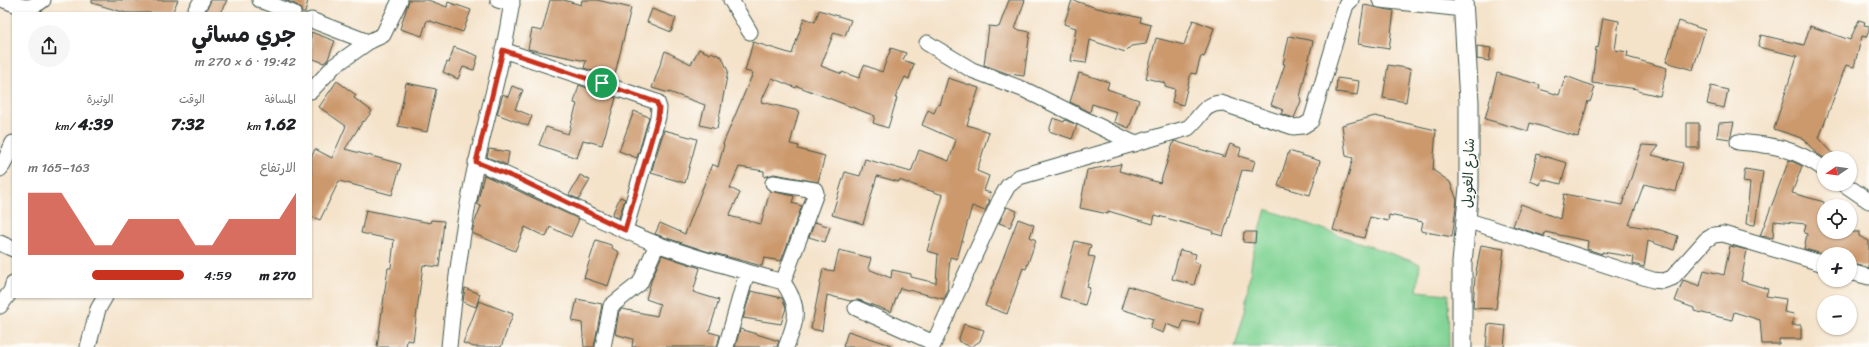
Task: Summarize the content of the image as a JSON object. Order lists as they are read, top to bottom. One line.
{"streets":{"street":["شارع الغويل"]},"north":"left","page":{"heading":["جري مسائي","19:42 · 6 × 270 m"],"stats":[["المسافة","1.62 km"],["الوقت","7:32"],["الوتيرة","4:39 /km"]],"chart":["الارتفاع","163–165 m"],"map_buttons":["+","−"],"list":[{"name":"270 m","note":"4:59"}]}}
